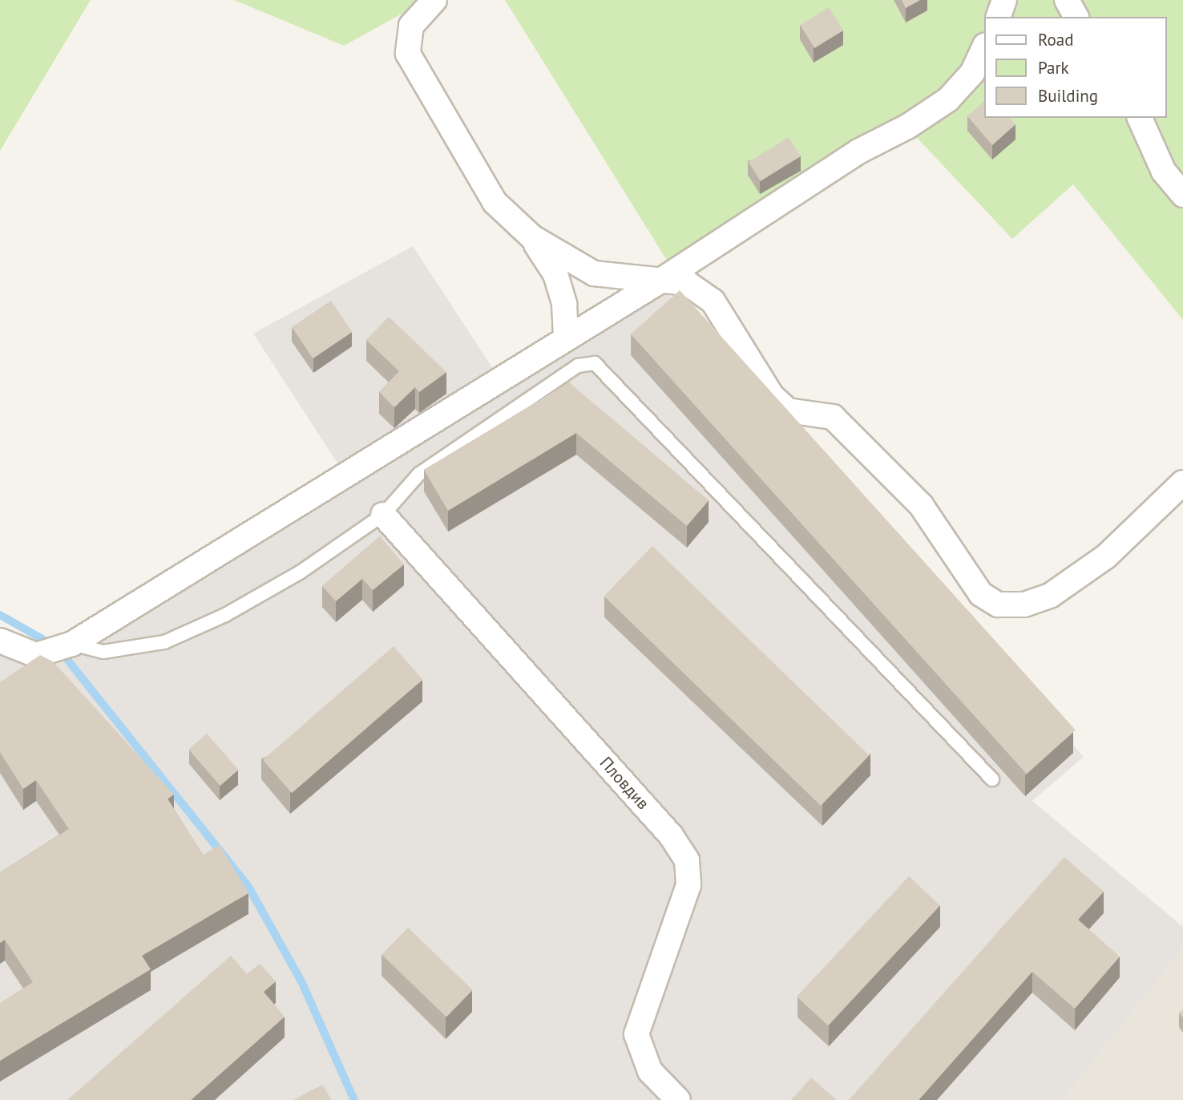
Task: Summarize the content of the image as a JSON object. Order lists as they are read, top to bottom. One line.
{"streets":{"street":["Пловдив"]},"legend":["Road","Park","Building"]}
